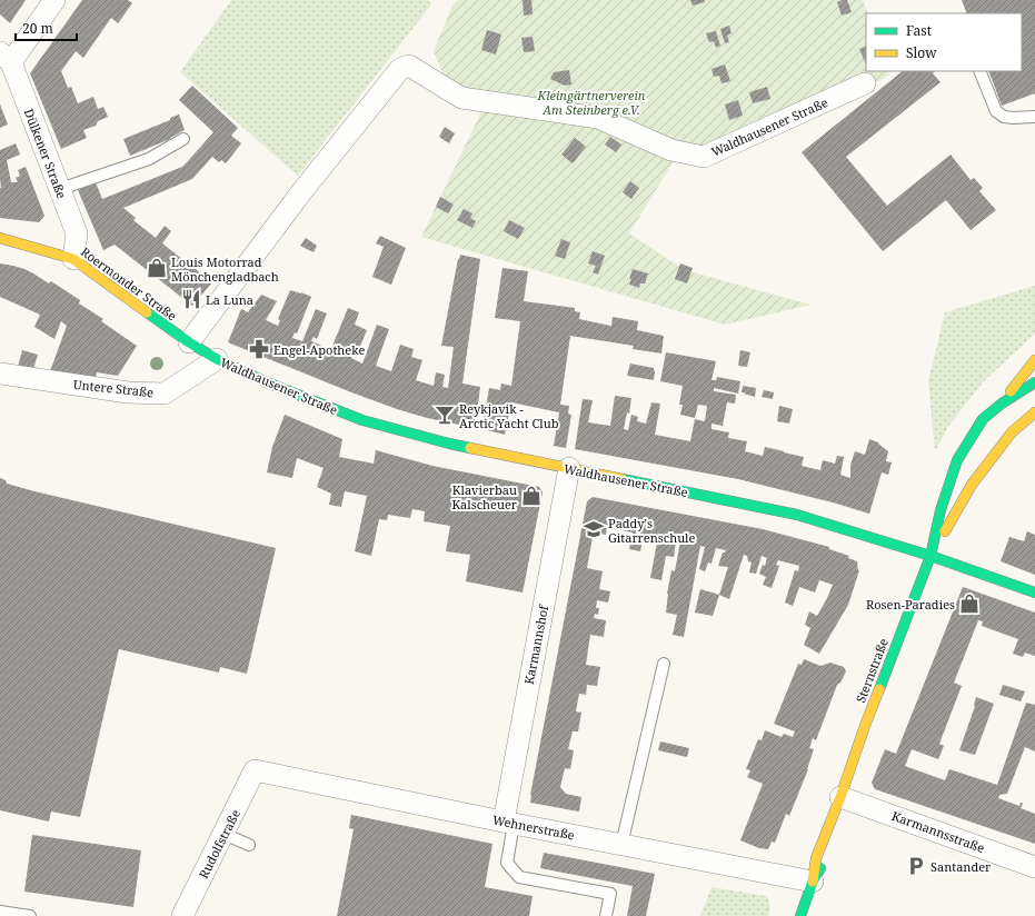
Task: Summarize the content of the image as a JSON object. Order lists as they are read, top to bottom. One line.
{"streets":{"street":["Waldhausener Straße","Dülkener Straße","Roermonder Straße","Untere Straße","Karmannshof","Sternstraße","Wehnerstraße","Karmannsstraße","Rudolfstraße"]},"crossings":[["Waldhausener Straße","Roermonder Straße"],["Waldhausener Straße","Untere Straße"],["Waldhausener Straße","Karmannshof"],["Waldhausener Straße","Sternstraße"],["Dülkener Straße","Roermonder Straße"],["Karmannshof","Wehnerstraße"],["Sternstraße","Wehnerstraße"],["Sternstraße","Karmannsstraße"],["Wehnerstraße","Rudolfstraße"]],"parks":["Kleingärtnerverein Am Steinberg e.V."],"places":{"shop":["Louis Motorrad Mönchengladbach","Klavierbau Kalscheuer","Rosen-Paradies"],"restaurant":["La Luna"],"pharmacy":["Engel-Apotheke"],"bar":["Reykjavik - Arctic Yacht Club"],"school or university":["Paddy's Gitarrenschule"],"parking":["Santander"]},"legend":["Fast","Slow"],"scale_bar":"20 m"}
